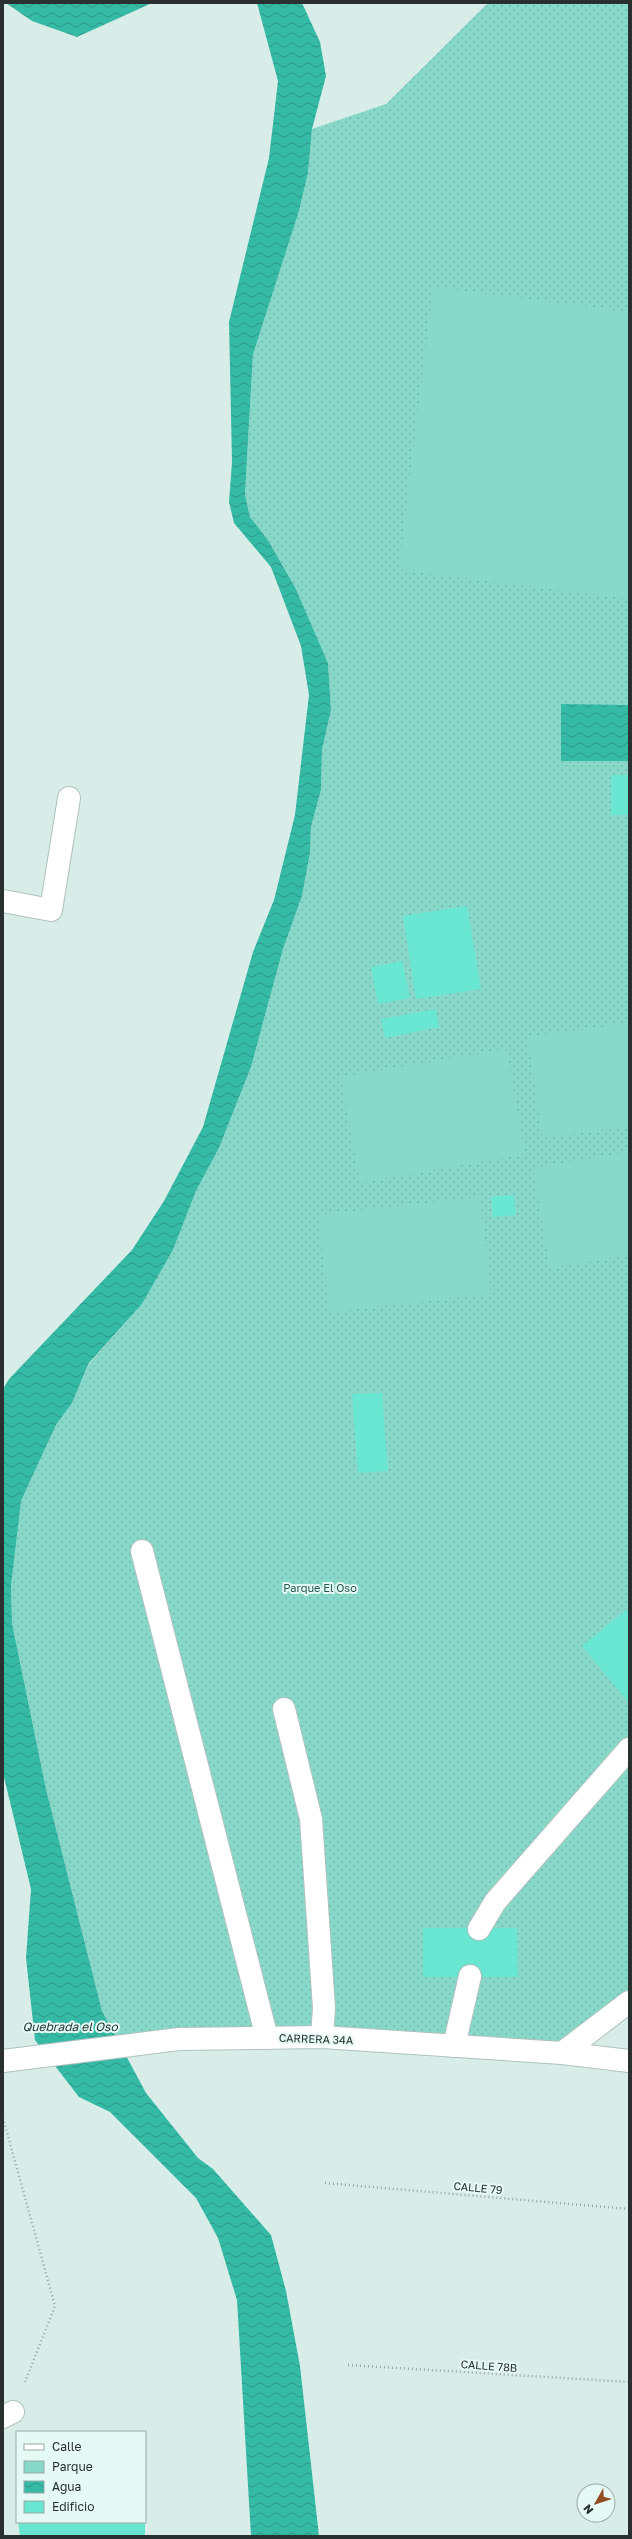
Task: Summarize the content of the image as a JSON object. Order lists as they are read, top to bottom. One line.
{"streets":{"street":["CARRERA 34A"],"path":["CALLE 79","CALLE 78B"]},"water":["Quebrada el Oso"],"parks":["Parque El Oso"],"legend":["Calle","Parque","Agua","Edificio"],"north":"bottom left"}
